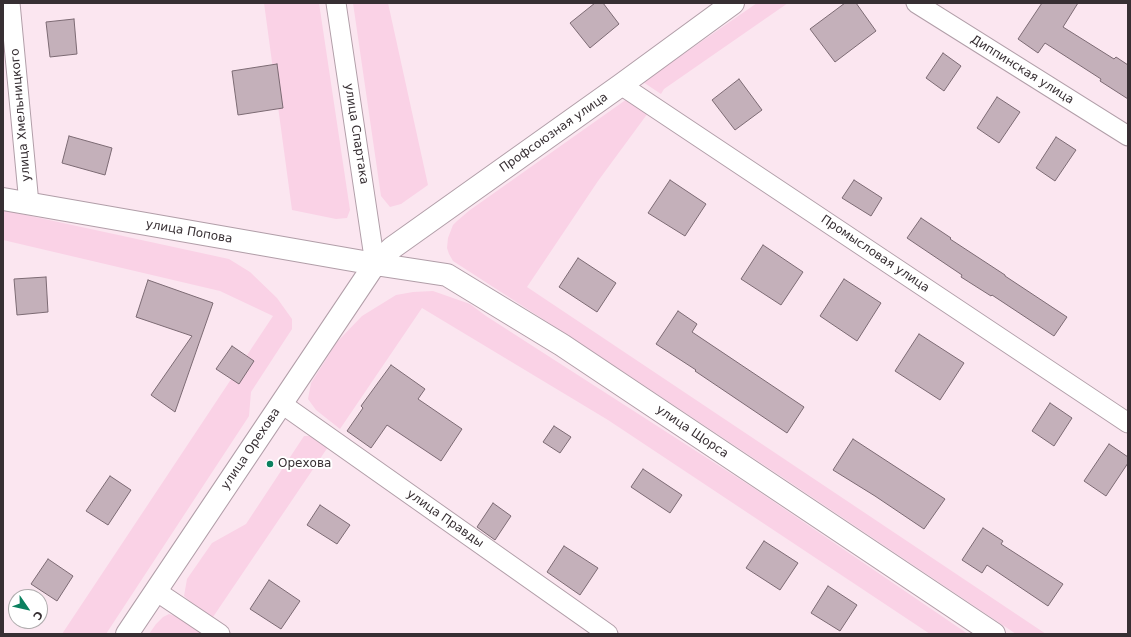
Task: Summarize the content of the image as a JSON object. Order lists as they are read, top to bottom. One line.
{"streets":{"street":["Диппинская улица","улица Хмельницкого","Профсоюзная улица","улица Спартака","улица Попова","Промысловая улица","улица Щорса","улица Орехова","улица Правды"]},"crossings":[["улица Хмельницкого","улица Попова"],["Профсоюзная улица","улица Спартака"],["Профсоюзная улица","улица Попова"],["Профсоюзная улица","Промысловая улица"],["Профсоюзная улица","улица Щорса"],["Профсоюзная улица","улица Орехова"],["улица Спартака","улица Попова"],["улица Спартака","улица Щорса"],["улица Спартака","улица Орехова"],["улица Попова","улица Щорса"],["улица Попова","улица Орехова"],["улица Щорса","улица Орехова"],["улица Орехова","улица Правды"]],"places":["Орехова"],"north":"bottom right"}
